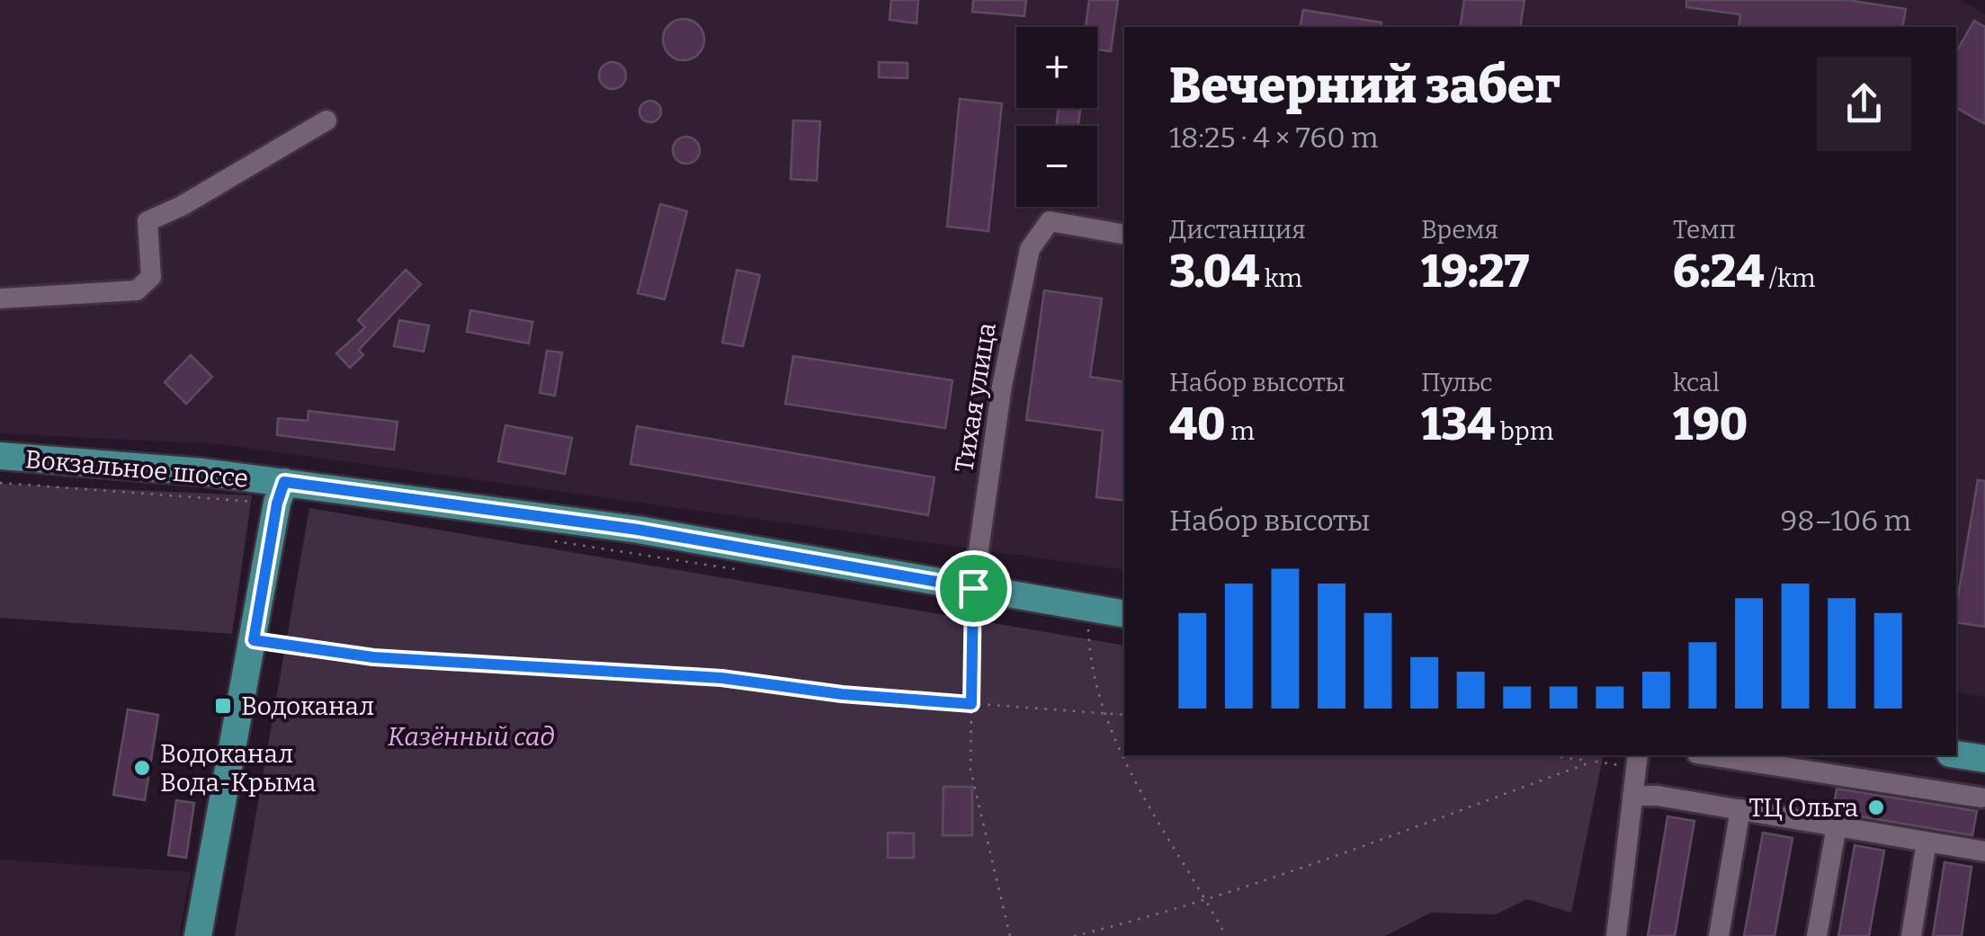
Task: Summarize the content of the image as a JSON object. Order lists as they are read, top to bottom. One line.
{"streets":{"main road":["Вокзальное шоссе"],"lane":["Тихая улица"]},"crossings":[["Тихая улица","Вокзальное шоссе"]],"parks":["Казённый сад"],"places":{"transit":["Водоканал"],"other":["Водоканал Вода-Крыма","ТЦ Ольга"]},"page":{"map_buttons":["+","−"],"heading":["Вечерний забег","18:25 · 4 × 760 m"],"stats":[["Дистанция","3.04 km"],["Время","19:27"],["Темп","6:24 /km"],["Набор высоты","40 m"],["Пульс","134 bpm"],["kcal","190"]],"chart":["Набор высоты","98–106 m"]}}
